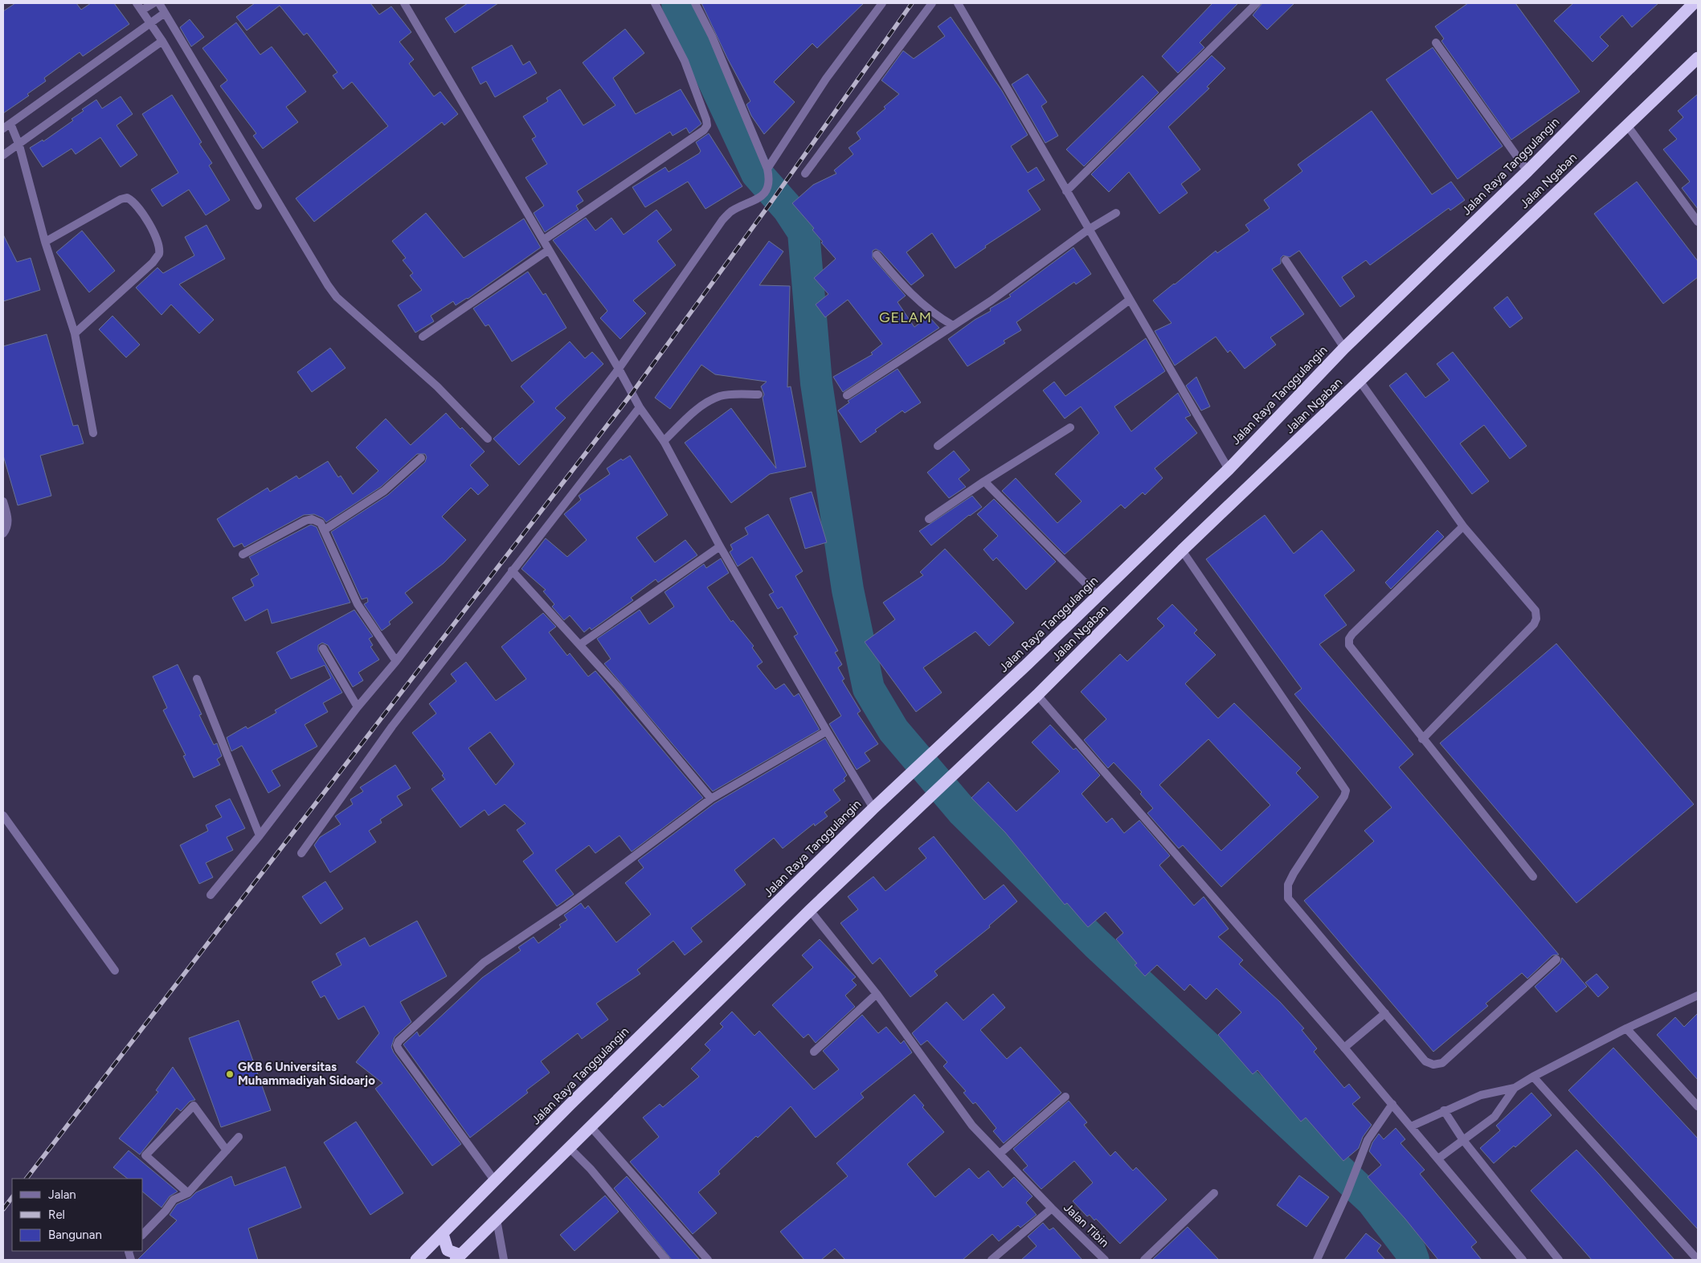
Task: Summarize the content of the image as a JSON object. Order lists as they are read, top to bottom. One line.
{"streets":{"highway":["Jalan Raya Tanggulangin","Jalan Ngaban"],"street":["Jalan Tibin"]},"crossings":[["Jalan Ngaban","Jalan Tibin"]],"districts":["GELAM"],"places":["GKB 6 Universitas Muhammadiyah Sidoarjo"],"legend":["Jalan","Rel","Bangunan"]}
